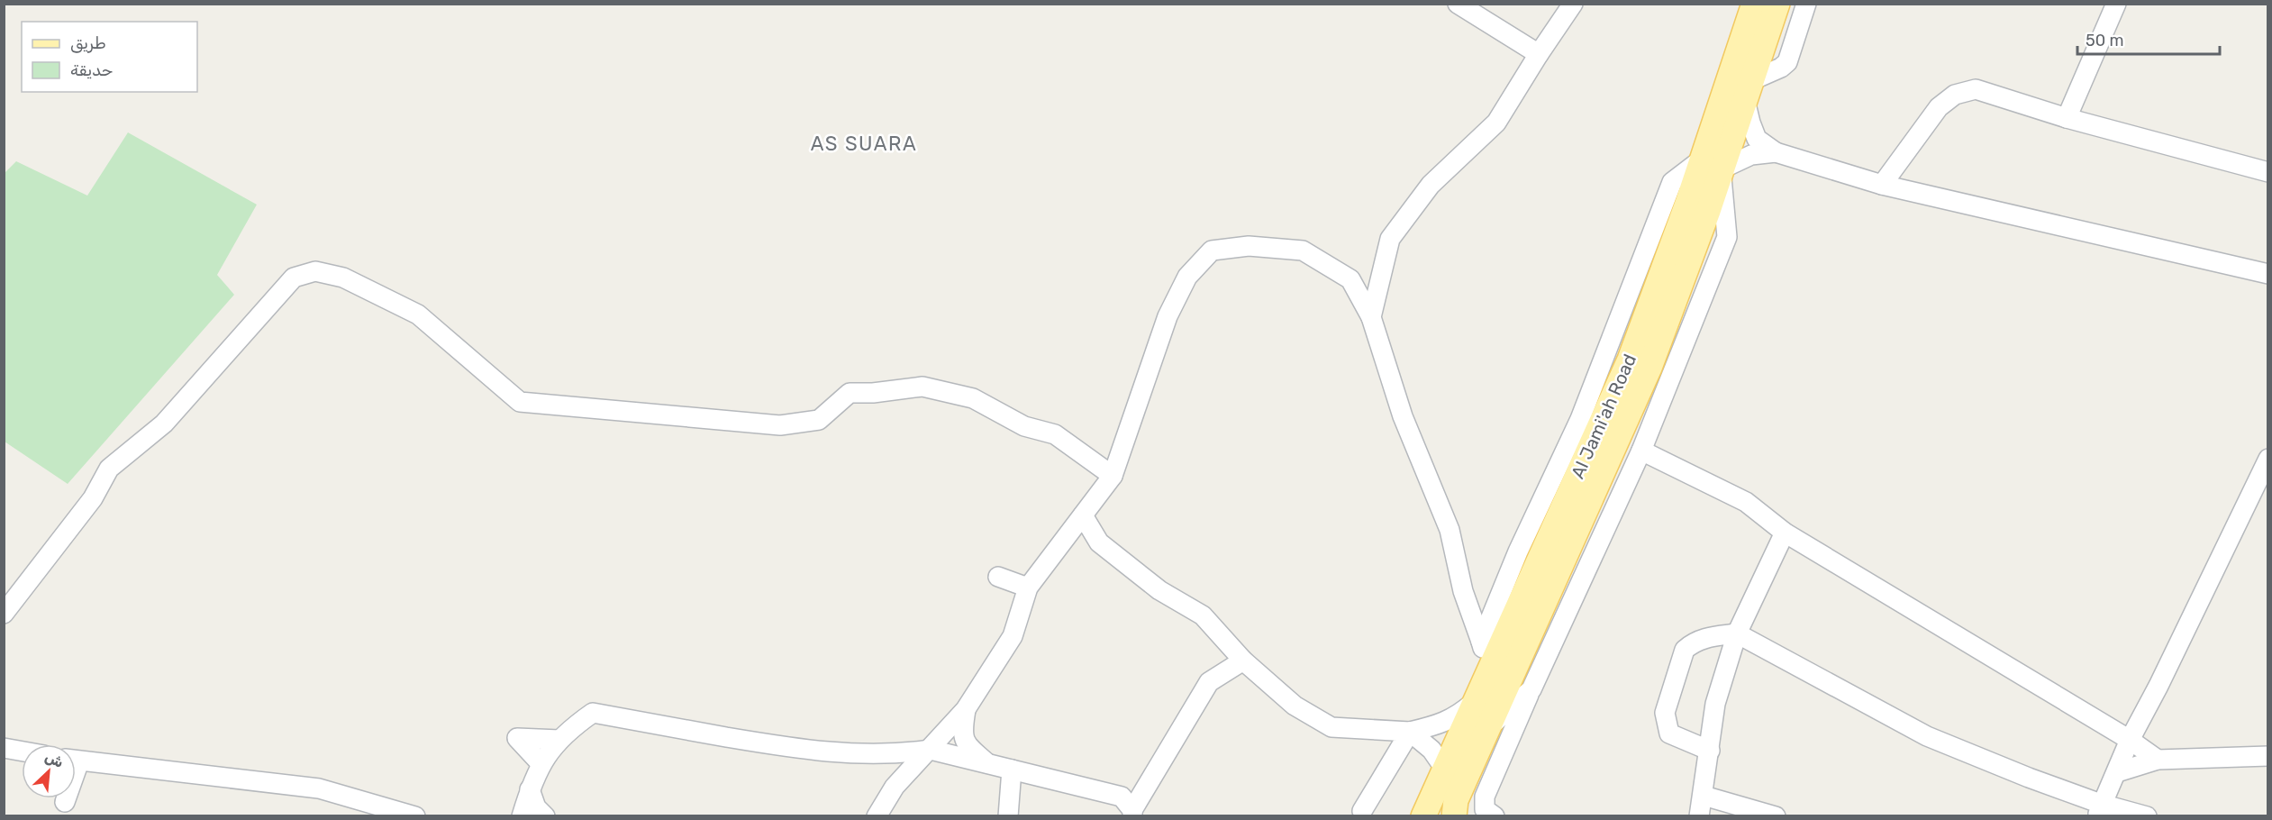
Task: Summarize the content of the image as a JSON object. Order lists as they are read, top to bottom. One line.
{"streets":{"main road":["Al Jami'ah Road"]},"districts":["AS SUARA"],"legend":["طريق","حديقة"],"scale_bar":"50 m","north":"top right"}
